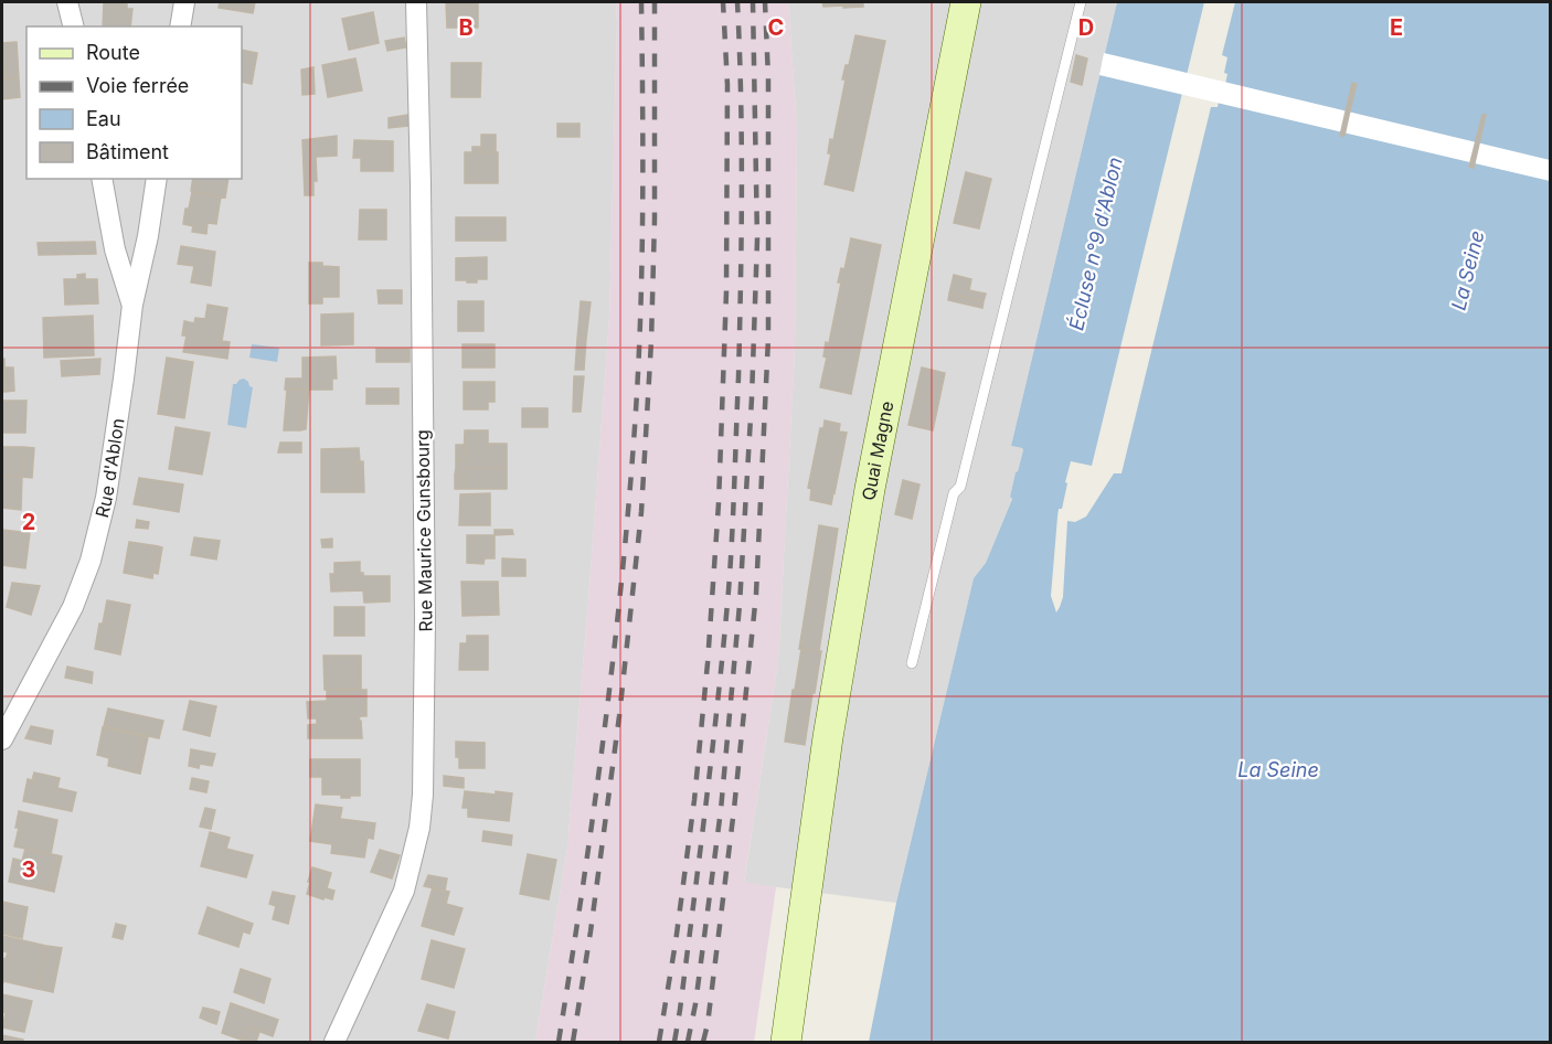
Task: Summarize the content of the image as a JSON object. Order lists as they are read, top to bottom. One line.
{"streets":{"main road":["Quai Magne"],"street":["Rue d'Ablon","Rue Maurice Gunsbourg"]},"water":["Écluse n°9 d'Ablon","La Seine"],"legend":["Route","Voie ferrée","Eau","Bâtiment"],"grid":{"columns":["B","C","D","E"],"rows":["2","3"]}}
